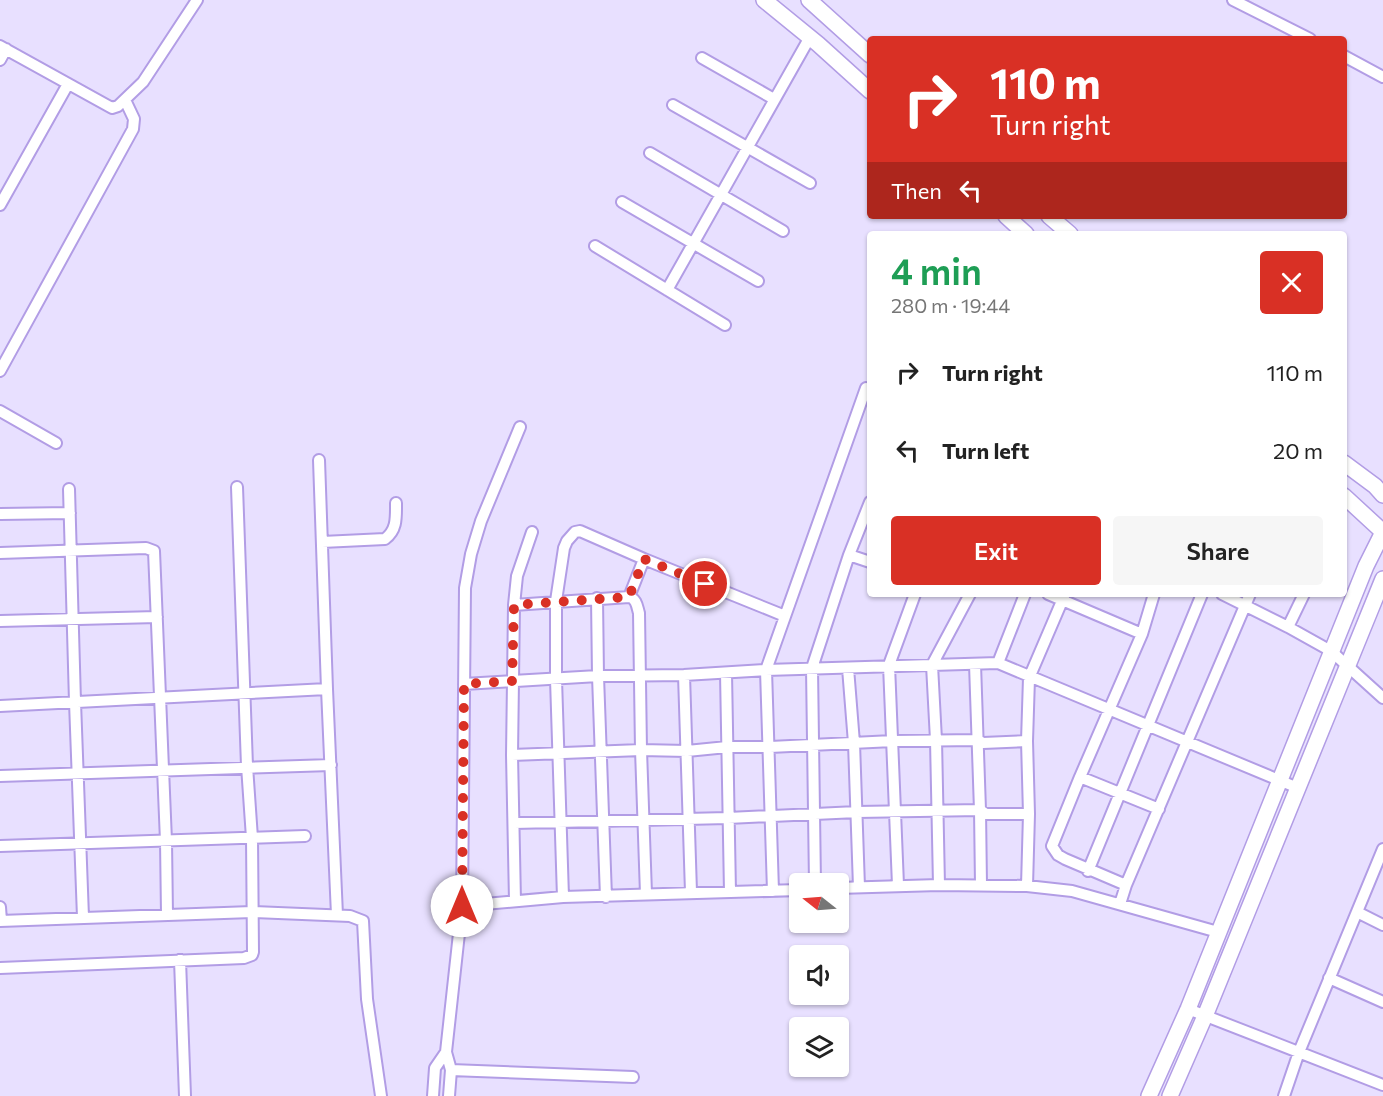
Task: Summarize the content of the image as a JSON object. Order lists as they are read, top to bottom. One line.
{"north":"left","page":{"turn":["110 m","Turn right"],"then":"Then","heading":["4 min","280 m · 19:44"],"list":[{"name":"Turn right","value":"110 m"},{"name":"Turn left","value":"20 m"}],"buttons":["Exit","Share"]}}
